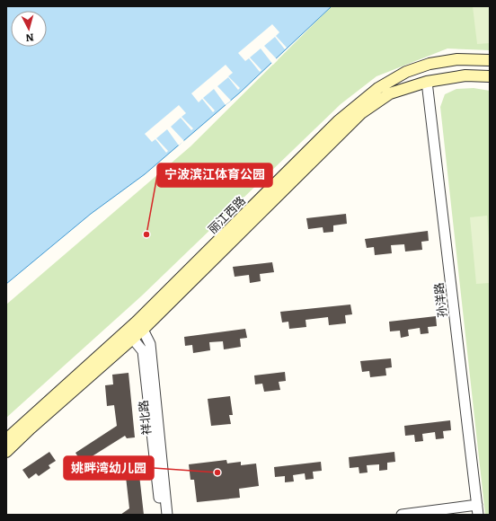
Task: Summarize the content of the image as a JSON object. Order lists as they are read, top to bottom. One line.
{"streets":{"main road":["丽江西路"],"street":["孙洋路","祥北路"]},"crossings":[["丽江西路","孙洋路"],["丽江西路","祥北路"]],"places":["宁波滨江体育公园","姚畔湾幼儿园"],"north":"bottom"}
